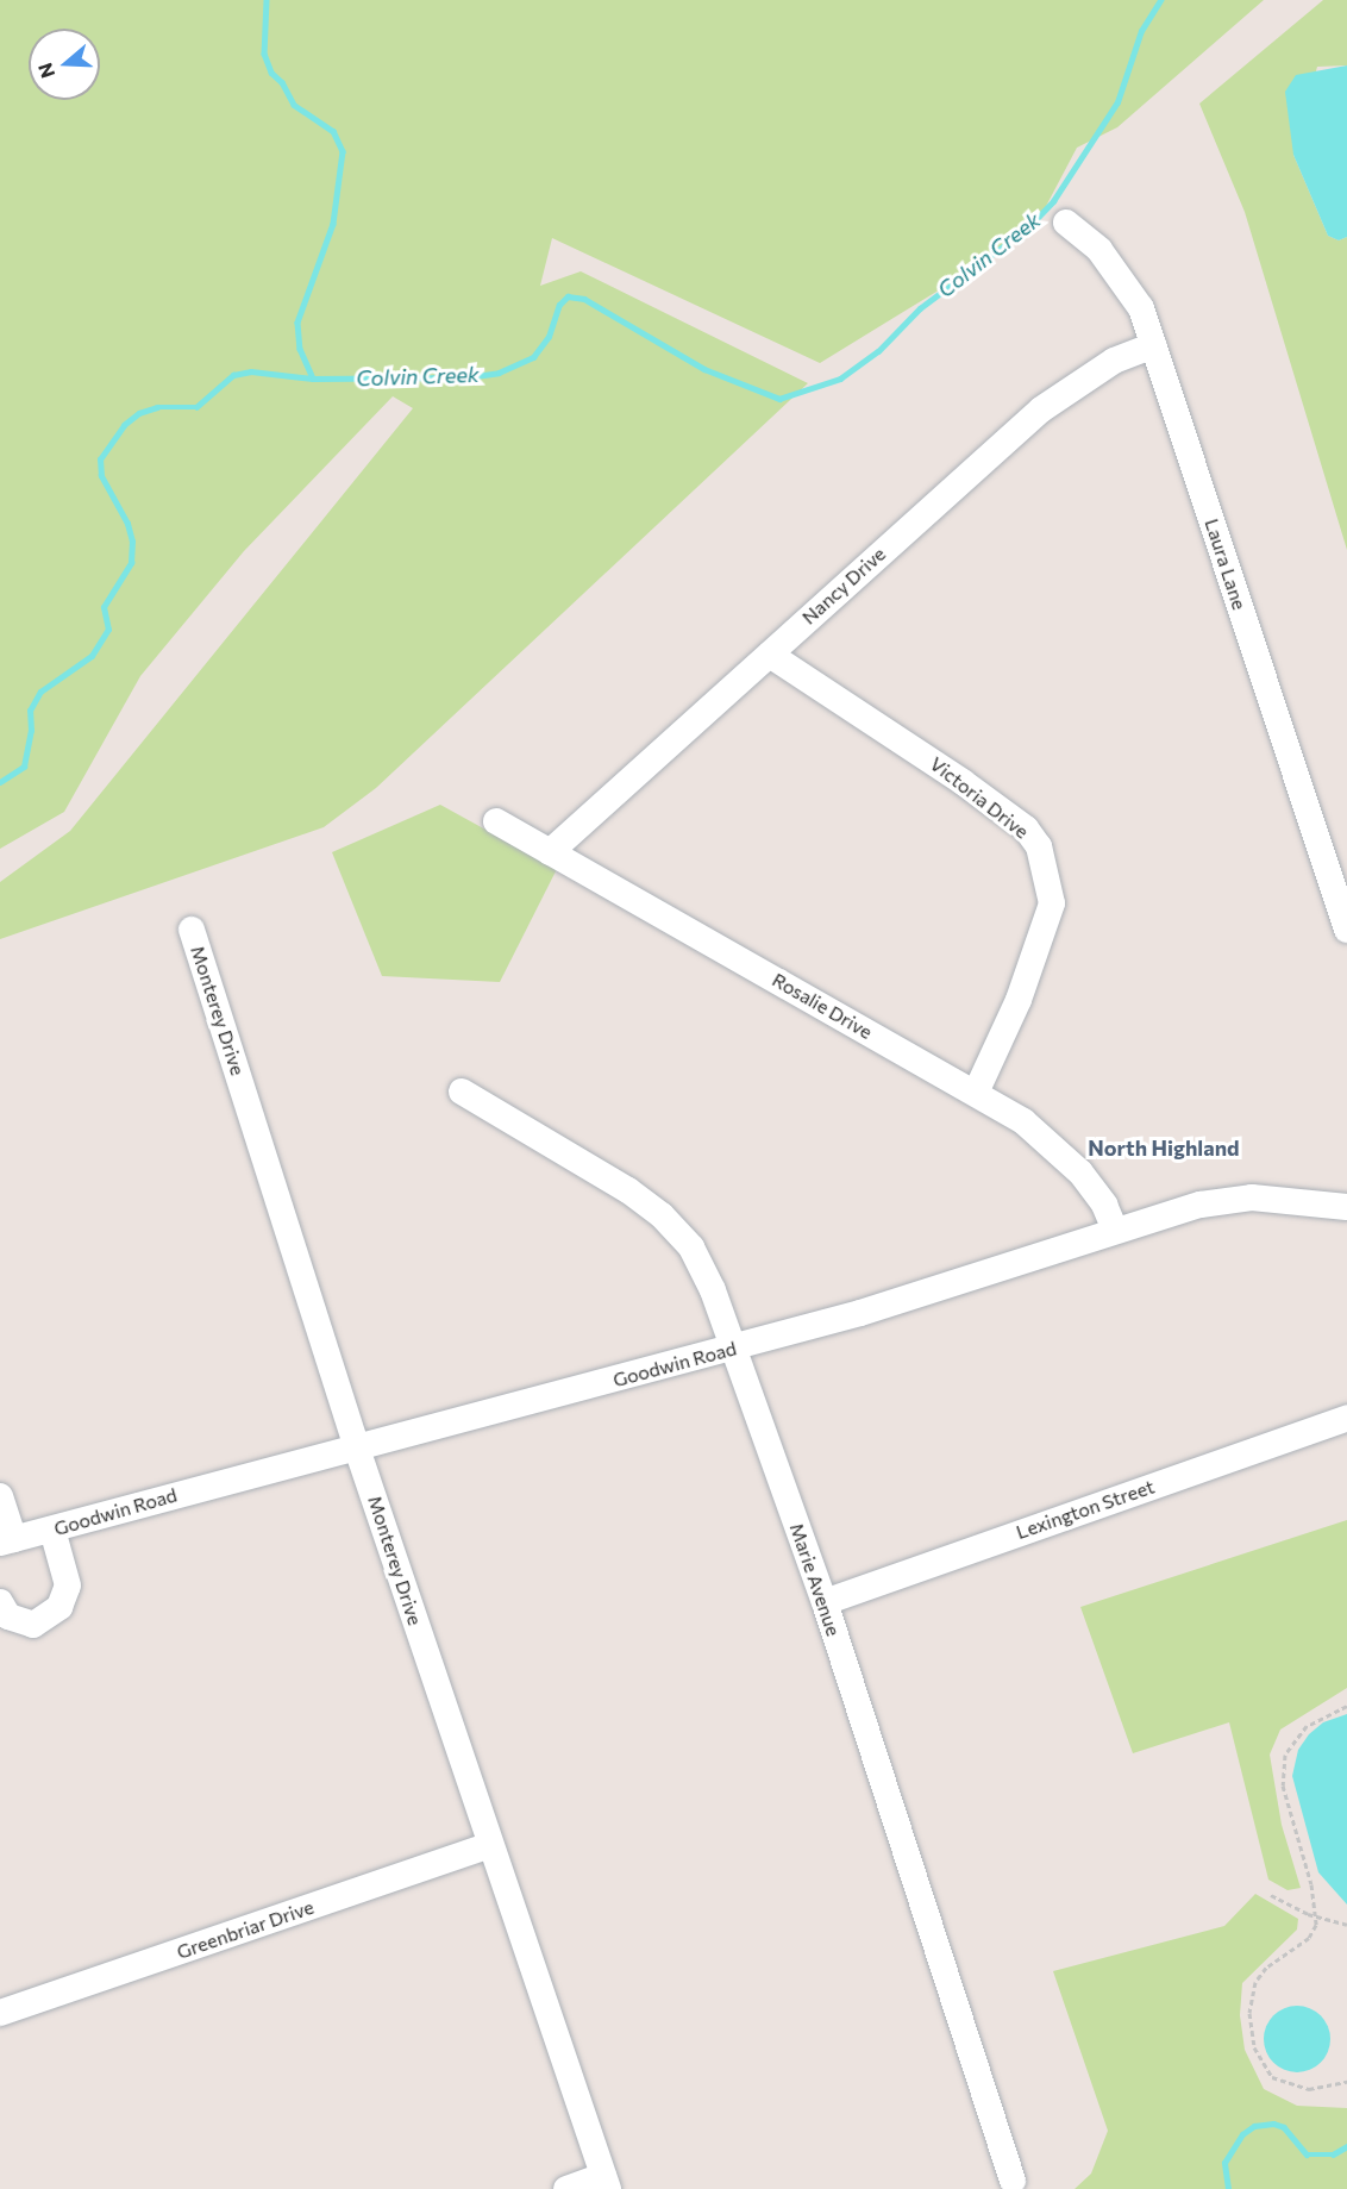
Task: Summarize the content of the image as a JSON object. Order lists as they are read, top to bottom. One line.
{"streets":{"street":["Laura Lane","Nancy Drive","Victoria Drive","Rosalie Drive","Monterey Drive","Goodwin Road","Lexington Street","Marie Avenue","Greenbriar Drive"]},"crossings":[["Laura Lane","Nancy Drive"],["Nancy Drive","Victoria Drive"],["Nancy Drive","Rosalie Drive"],["Victoria Drive","Rosalie Drive"],["Rosalie Drive","Goodwin Road"],["Monterey Drive","Goodwin Road"],["Monterey Drive","Greenbriar Drive"],["Goodwin Road","Marie Avenue"],["Lexington Street","Marie Avenue"]],"districts":["North Highland"],"water":["Colvin Creek"],"north":"left"}
